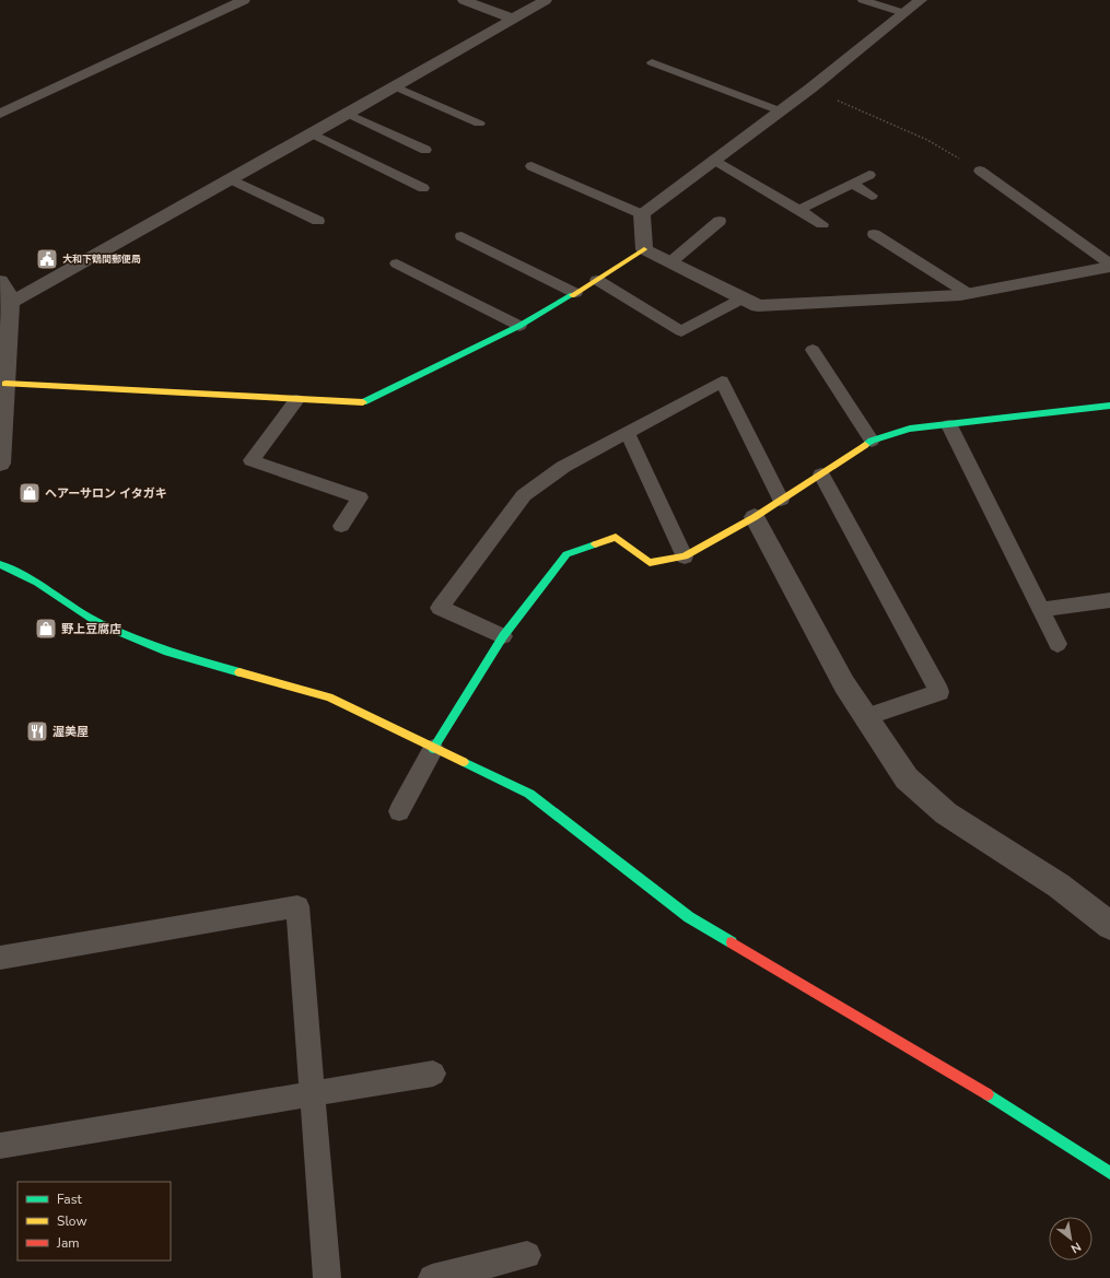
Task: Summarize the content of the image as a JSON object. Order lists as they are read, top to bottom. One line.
{"places":{"public building":["大和下鶴間郵便局"],"shop":["ヘアーサロン イタガキ","野上豆腐店"],"restaurant":["渥美屋"]},"legend":["Fast","Slow","Jam"],"north":"bottom right"}
